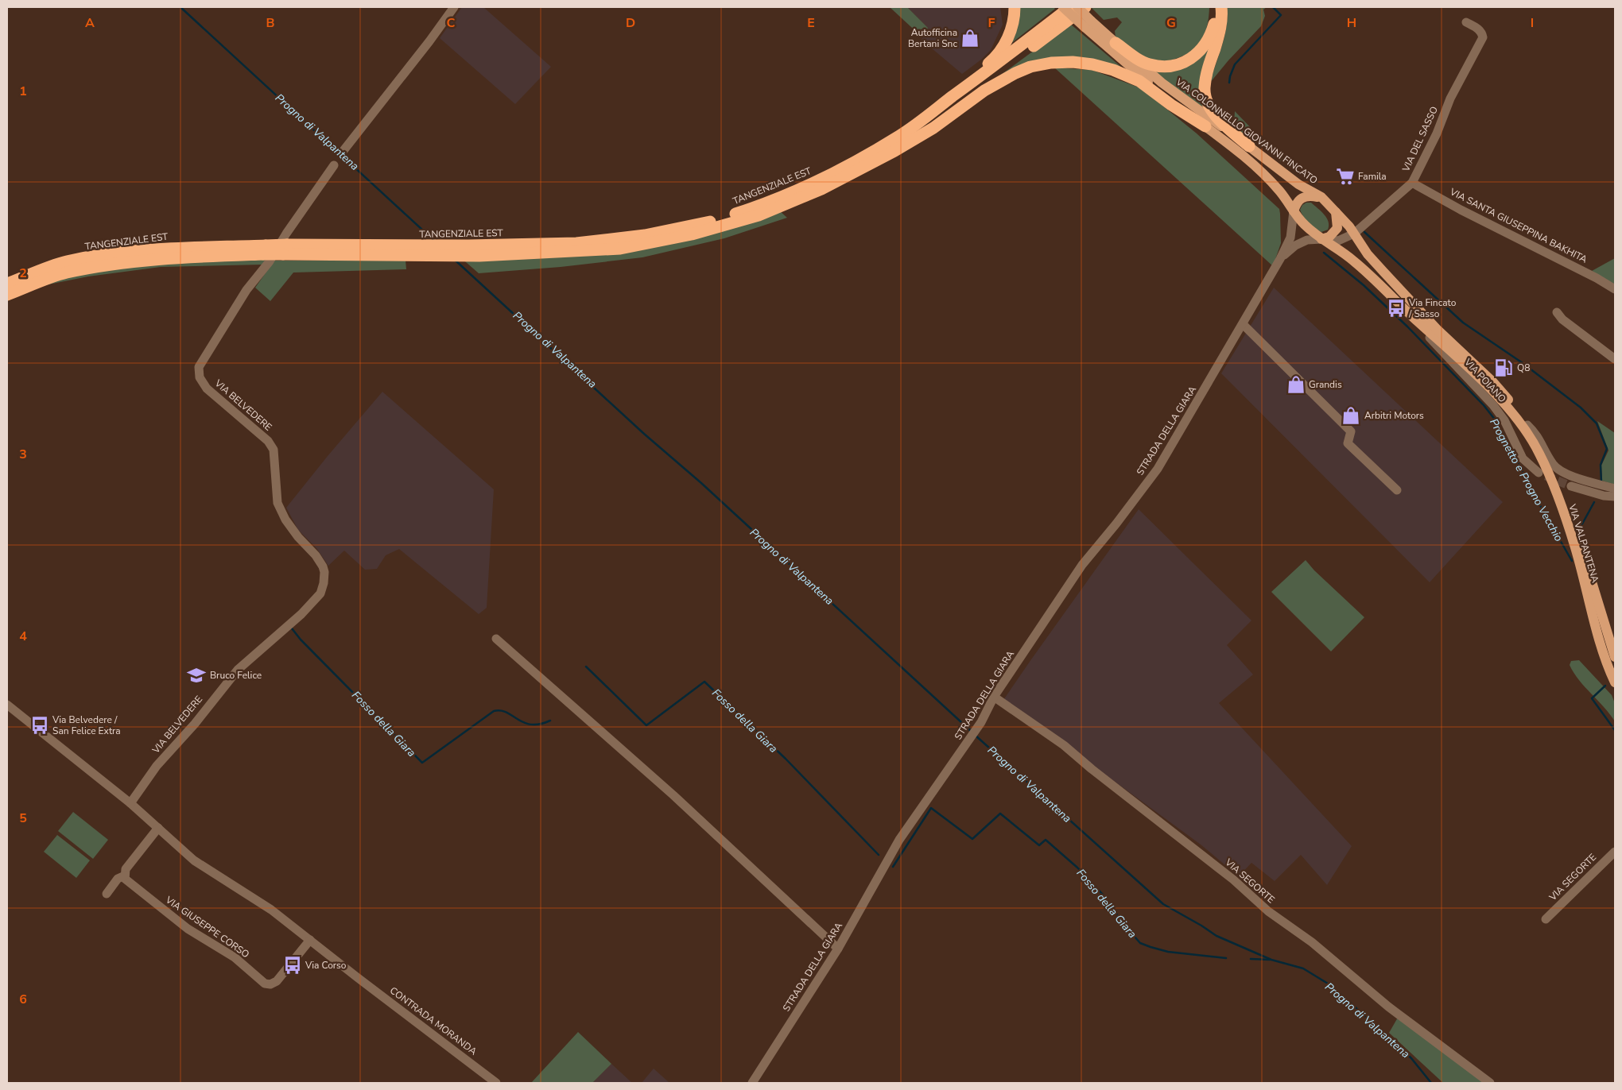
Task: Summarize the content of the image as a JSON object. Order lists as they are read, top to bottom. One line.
{"streets":{"highway":["TANGENZIALE EST"],"main road":["VIA COLONNELLO GIOVANNI FINCATO","VIA VALPANTENA"],"street":["VIA DEL SASSO","VIA SANTA GIUSEPPINA BAKHITA","VIA POIANO","VIA BELVEDERE","STRADA DELLA GIARA","VIA SEGORTE","VIA GIUSEPPE CORSO","CONTRADA MORANDA"]},"crossings":[["VIA COLONNELLO GIOVANNI FINCATO","VIA DEL SASSO"],["VIA COLONNELLO GIOVANNI FINCATO","VIA POIANO"],["VIA COLONNELLO GIOVANNI FINCATO","STRADA DELLA GIARA"],["VIA COLONNELLO GIOVANNI FINCATO","VIA VALPANTENA"],["VIA DEL SASSO","VIA SANTA GIUSEPPINA BAKHITA"],["VIA DEL SASSO","STRADA DELLA GIARA"],["STRADA DELLA GIARA","VIA SEGORTE"],["VIA GIUSEPPE CORSO","CONTRADA MORANDA"]],"water":["Progno di Valpantena","Prognetto e Progno Vecchio","Fosso della Giara"],"places":{"shop":["Autofficina Bertani Snc","Grandis","Arbitri Motors"],"supermarket":["Famila"],"bus stop":["Via Fincato / Sasso","Via Belvedere / San Felice Extra","Via Corso"],"fuel station":["Q8"],"school or university":["Bruco Felice"]},"grid":{"columns":["A","B","C","D","E","F","G","H","I"],"rows":["1","2","3","4","5","6"]}}
